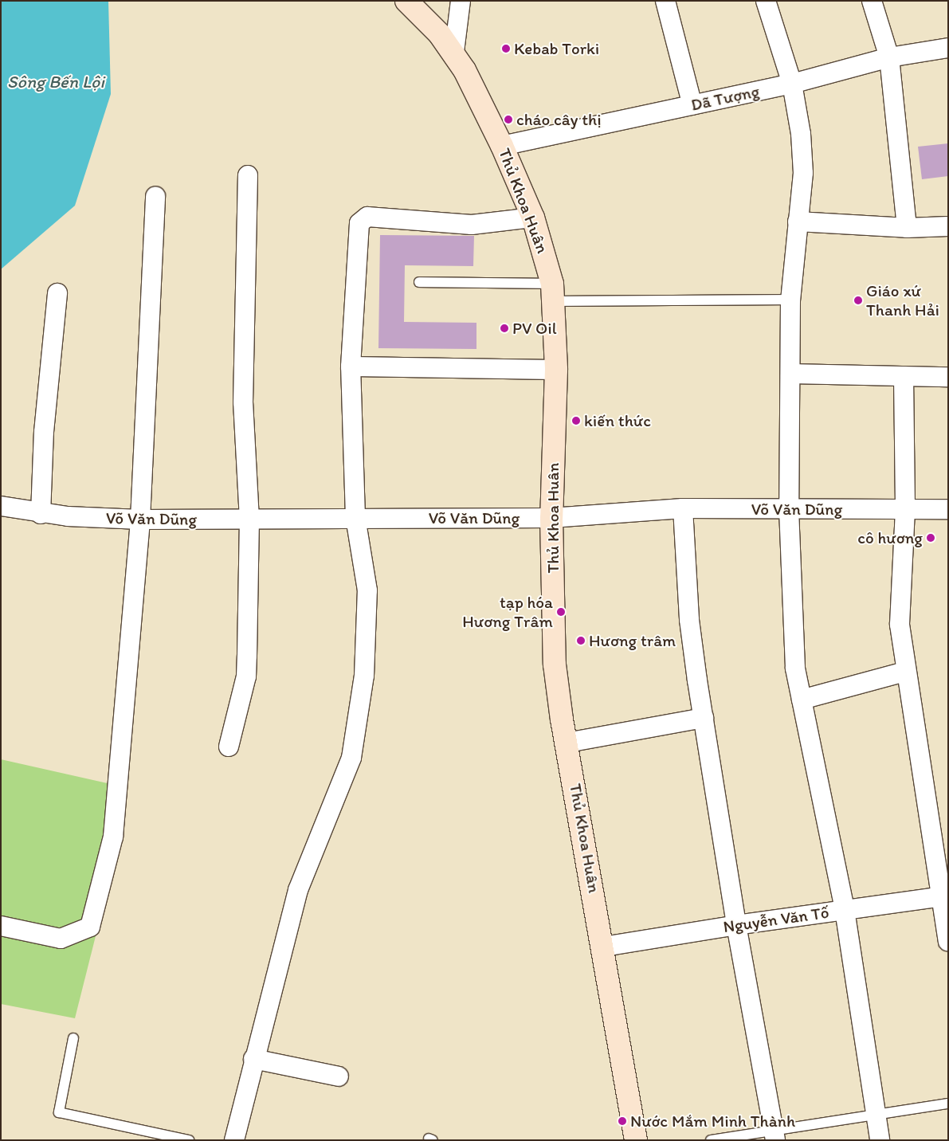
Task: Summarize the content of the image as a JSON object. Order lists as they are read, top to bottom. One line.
{"streets":{"main road":["Thủ Khoa Huân"],"street":["Dã Tượng","Võ Văn Dũng","Nguyễn Văn Tố"]},"crossings":[["Dã Tượng","Thủ Khoa Huân"],["Thủ Khoa Huân","Võ Văn Dũng"],["Thủ Khoa Huân","Nguyễn Văn Tố"]],"water":["Sông Bến Lội"],"places":["Kebab Torki","cháo cây thị","Giáo xứ Thanh Hải","PV Oil","kiến thức","cô hương","tạp hóa Hương Trâm","Hương trâm","Nước Mắm Minh Thành"]}
